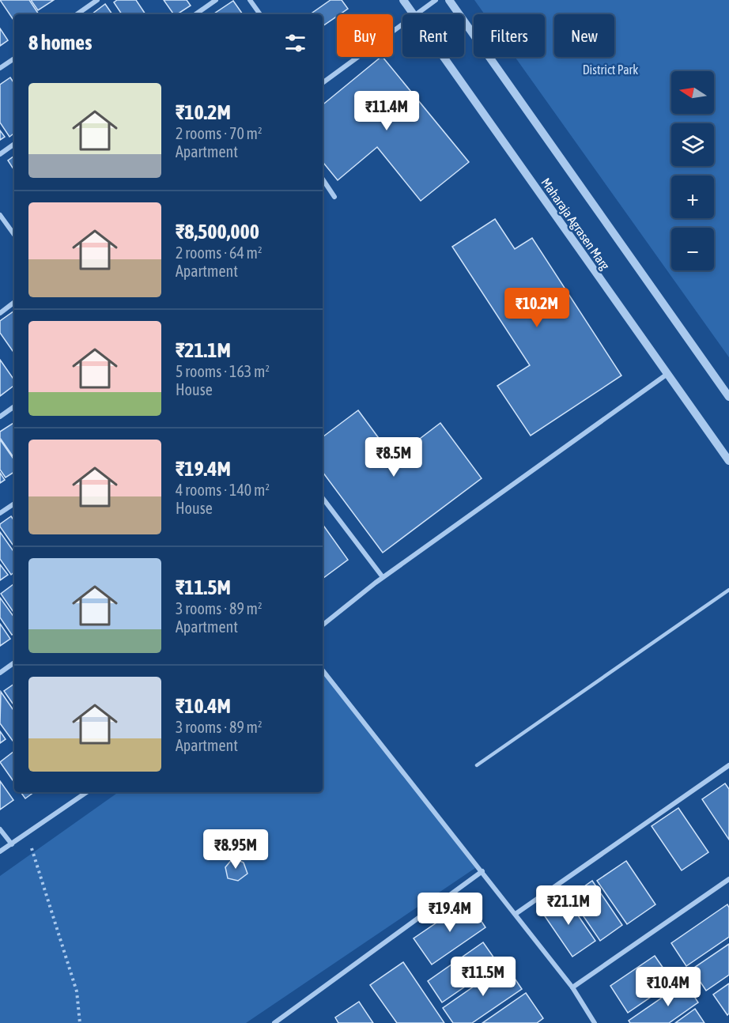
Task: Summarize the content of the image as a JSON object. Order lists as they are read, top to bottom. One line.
{"streets":{"street":["Maharaja Agrasen Marg"]},"parks":["District Park"],"north":"left","page":{"chip":["Buy","Rent","Filters","New"],"heading":"8 homes","map_buttons":["+","−"],"list":[{"name":"₹10.2M","note":"2 rooms · 70 m² · Apartment"},{"name":"₹8,500,000","note":"2 rooms · 64 m² · Apartment"},{"name":"₹21.1M","note":"5 rooms · 163 m² · House"},{"name":"₹19.4M","note":"4 rooms · 140 m² · House"},{"name":"₹11.5M","note":"3 rooms · 89 m² · Apartment"},{"name":"₹10.4M","note":"3 rooms · 89 m² · Apartment"}],"price":["₹11.4M","₹10.2M","₹8.5M","₹8.95M","₹21.1M","₹19.4M","₹11.5M","₹10.4M"]}}
